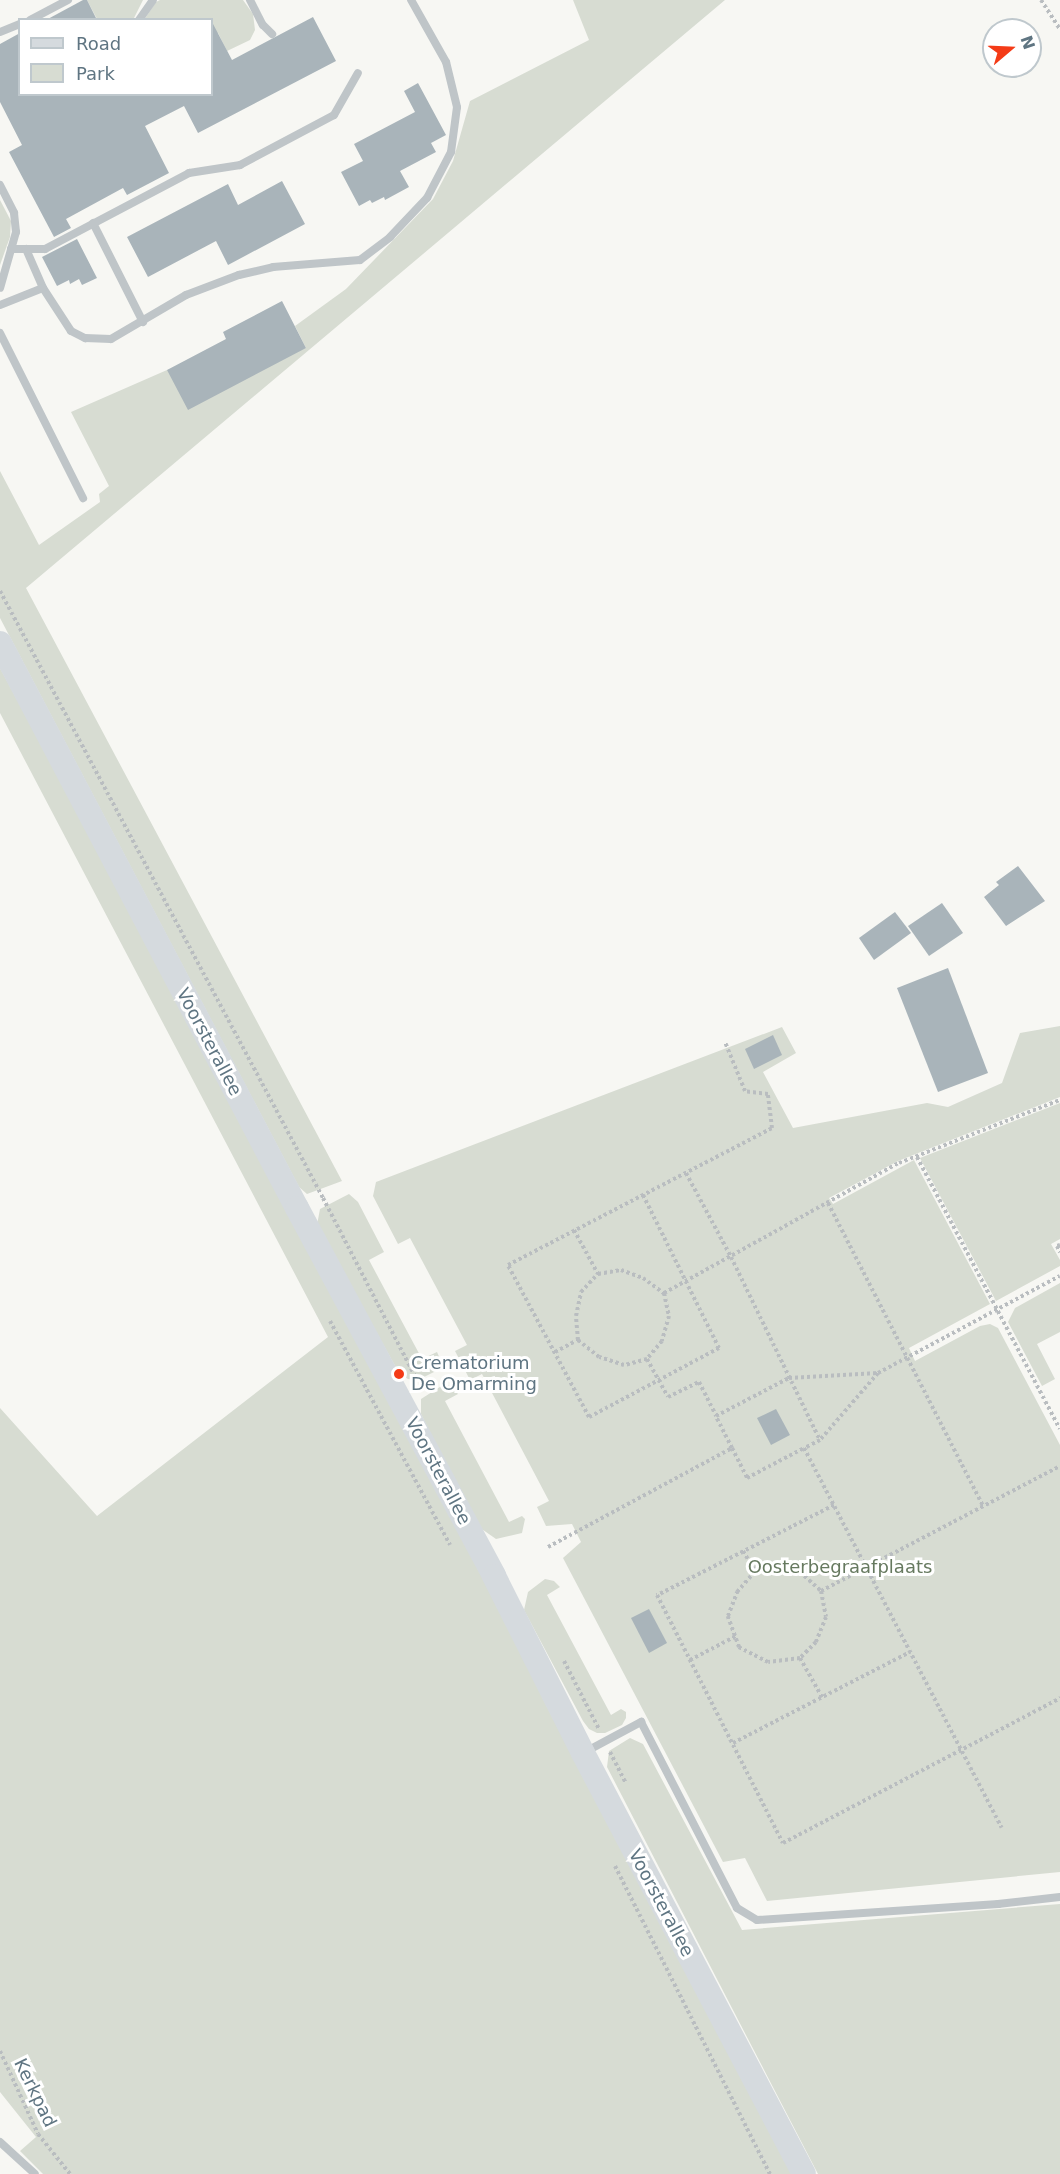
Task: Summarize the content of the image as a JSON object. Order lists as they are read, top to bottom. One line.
{"streets":{"main road":["Voorsterallee"],"path":["Kerkpad"]},"parks":["Oosterbegraafplaats"],"places":["Crematorium De Omarming"],"legend":["Road","Park"],"north":"right"}
